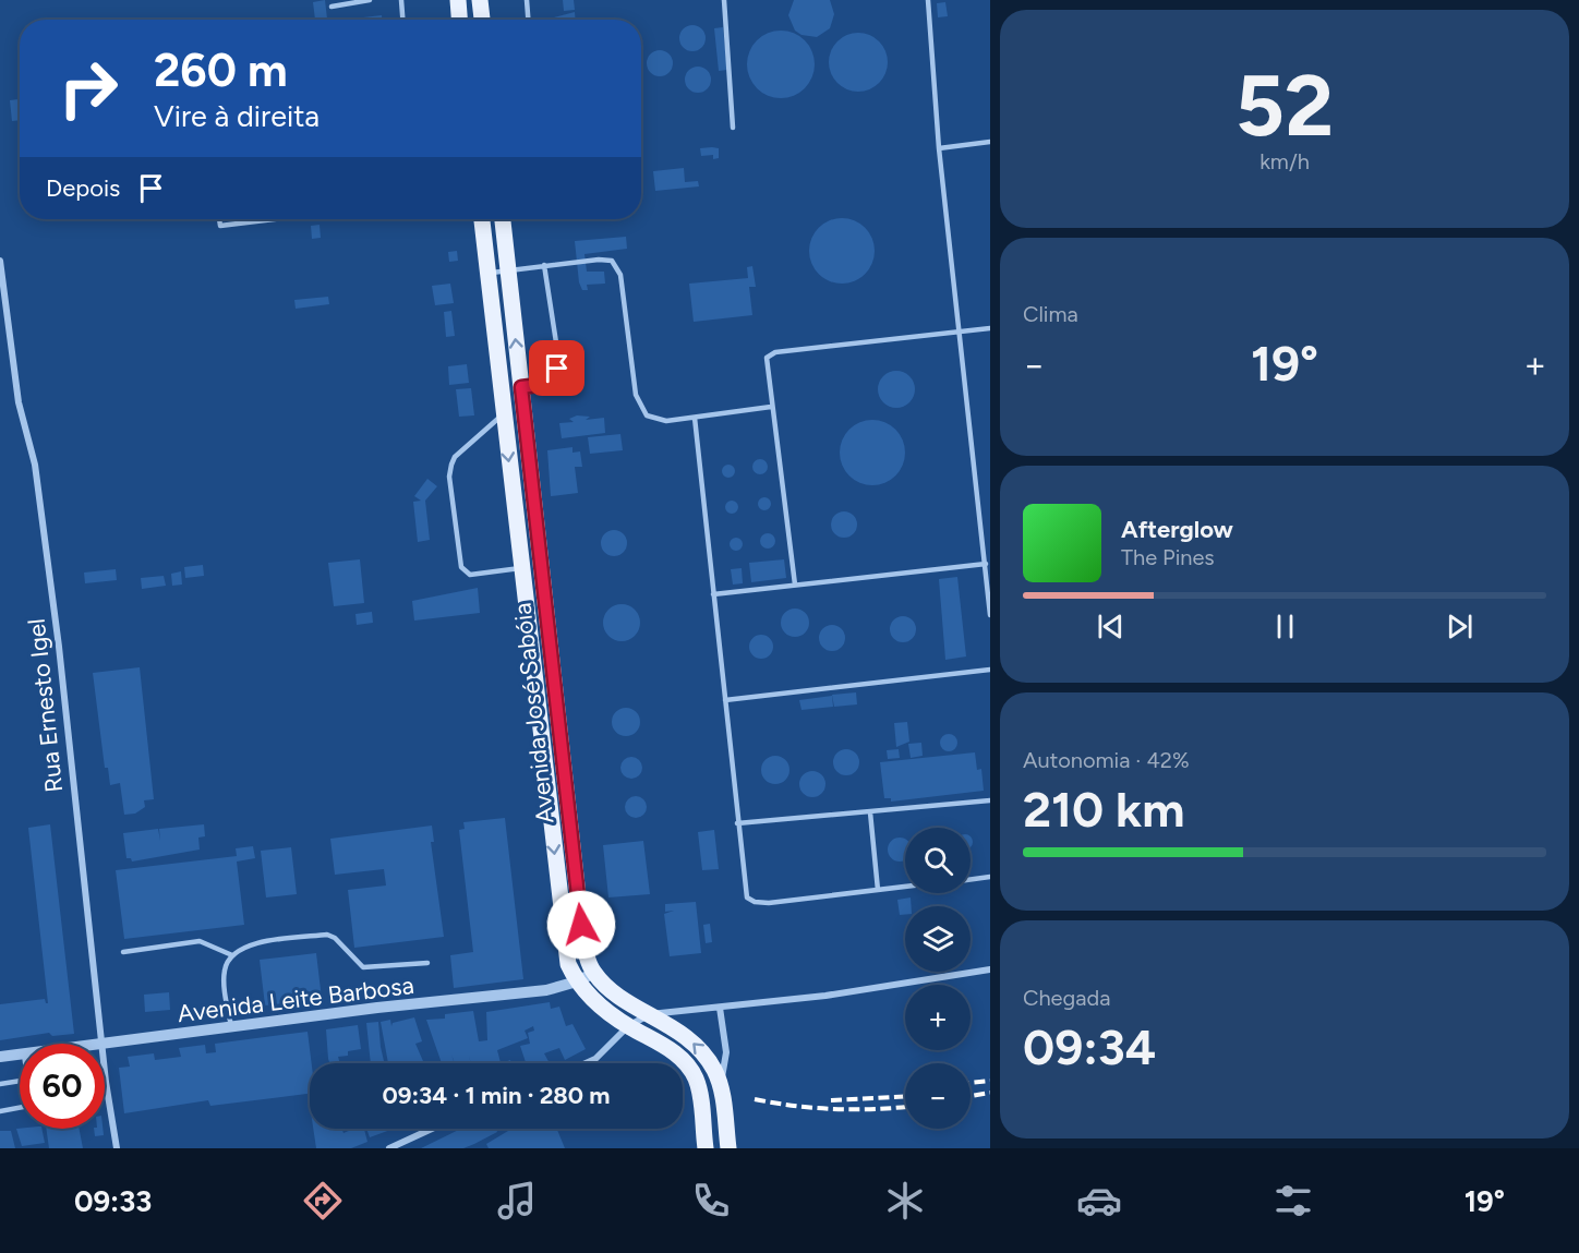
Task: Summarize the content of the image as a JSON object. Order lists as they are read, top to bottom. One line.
{"streets":{"main road":["Avenida José Sabóia"],"street":["Rua Ernesto Igel","Avenida Leite Barbosa"]},"crossings":[["Avenida José Sabóia","Avenida Leite Barbosa"]],"page":{"tile":[["52","km/h"],"Clima",["Autonomia · 42%","210 km"],["Chegada","09:34"]],"turn":["260 m","Vire à direita"],"then":"Depois","heat":["−","19°","+"],"song":["Afterglow","The Pines"],"map_buttons":["+","−"],"limit":"60","trip":"09:34 · 1 min · 280 m","tabs":["09:33","19°"]}}
